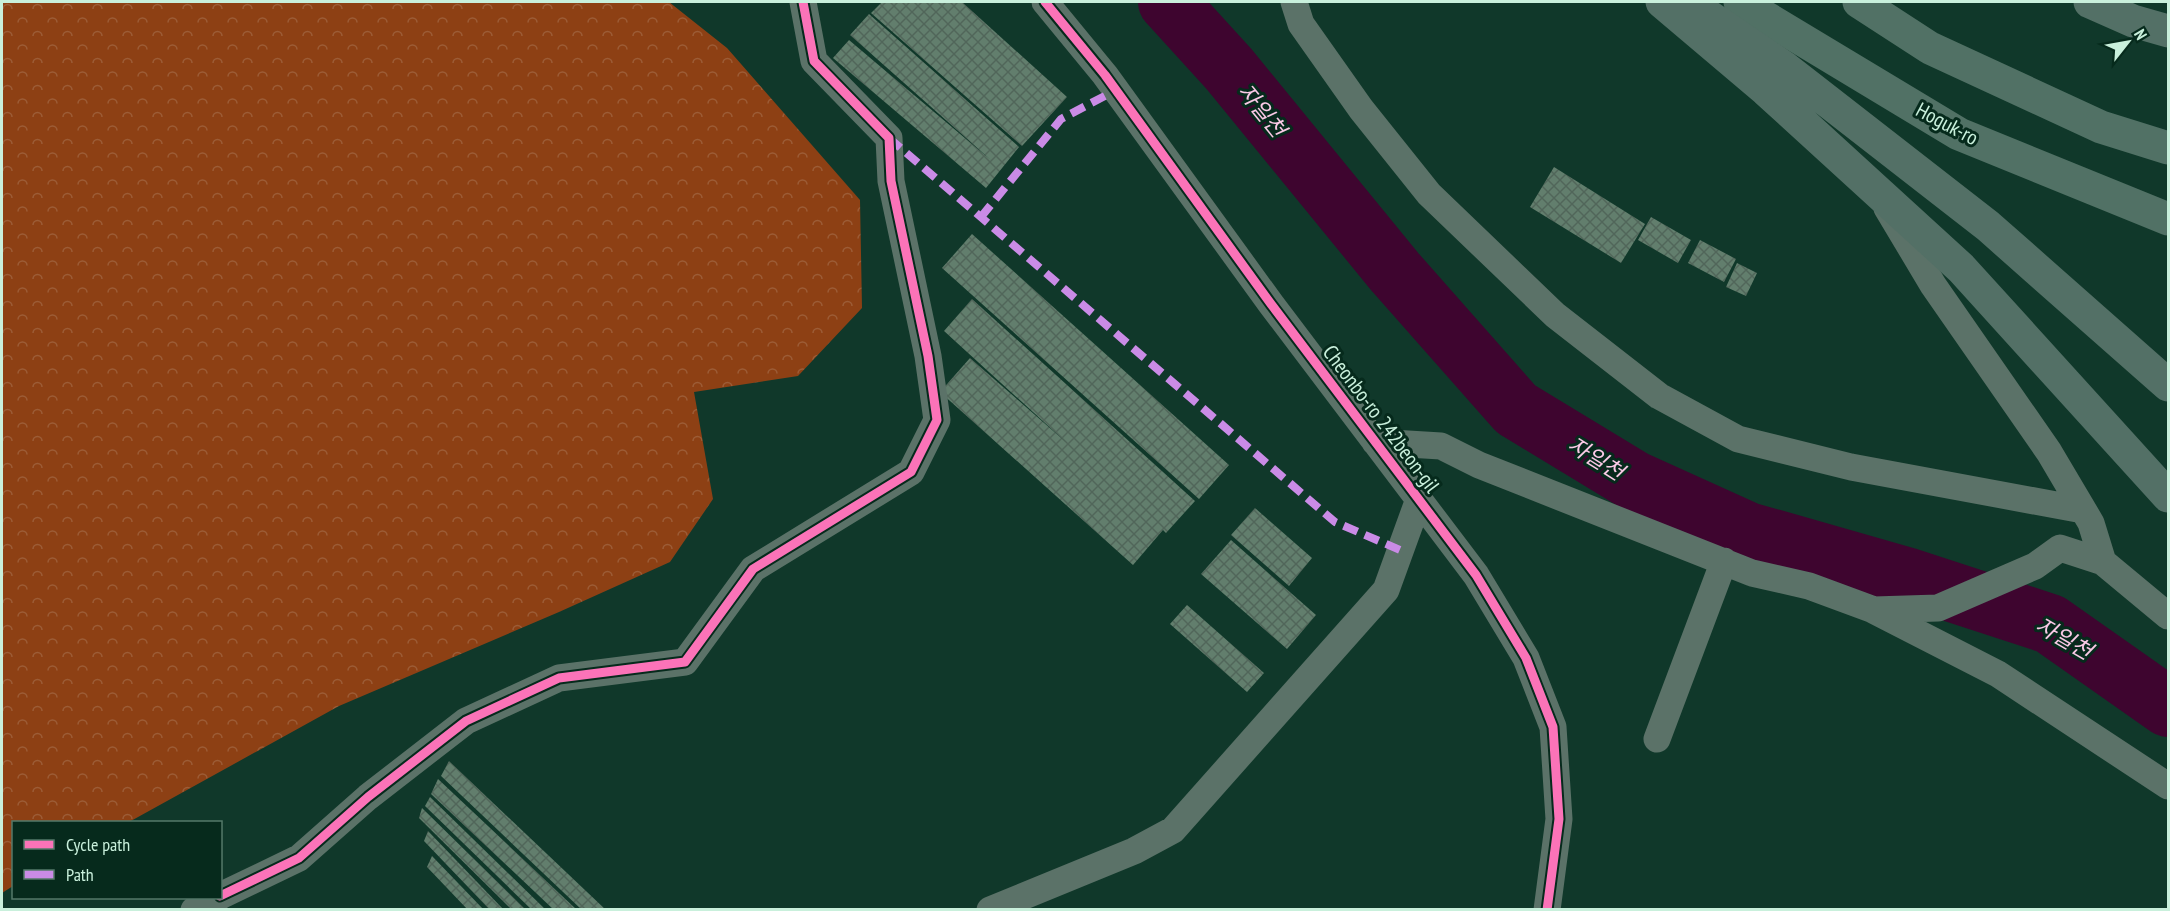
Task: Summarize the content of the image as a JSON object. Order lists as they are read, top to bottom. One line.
{"streets":{"main road":["Hoguk-ro"],"street":["Cheonbo-ro 242beon-gil"]},"water":["자일천"],"legend":["Cycle path","Path"],"north":"top right"}
